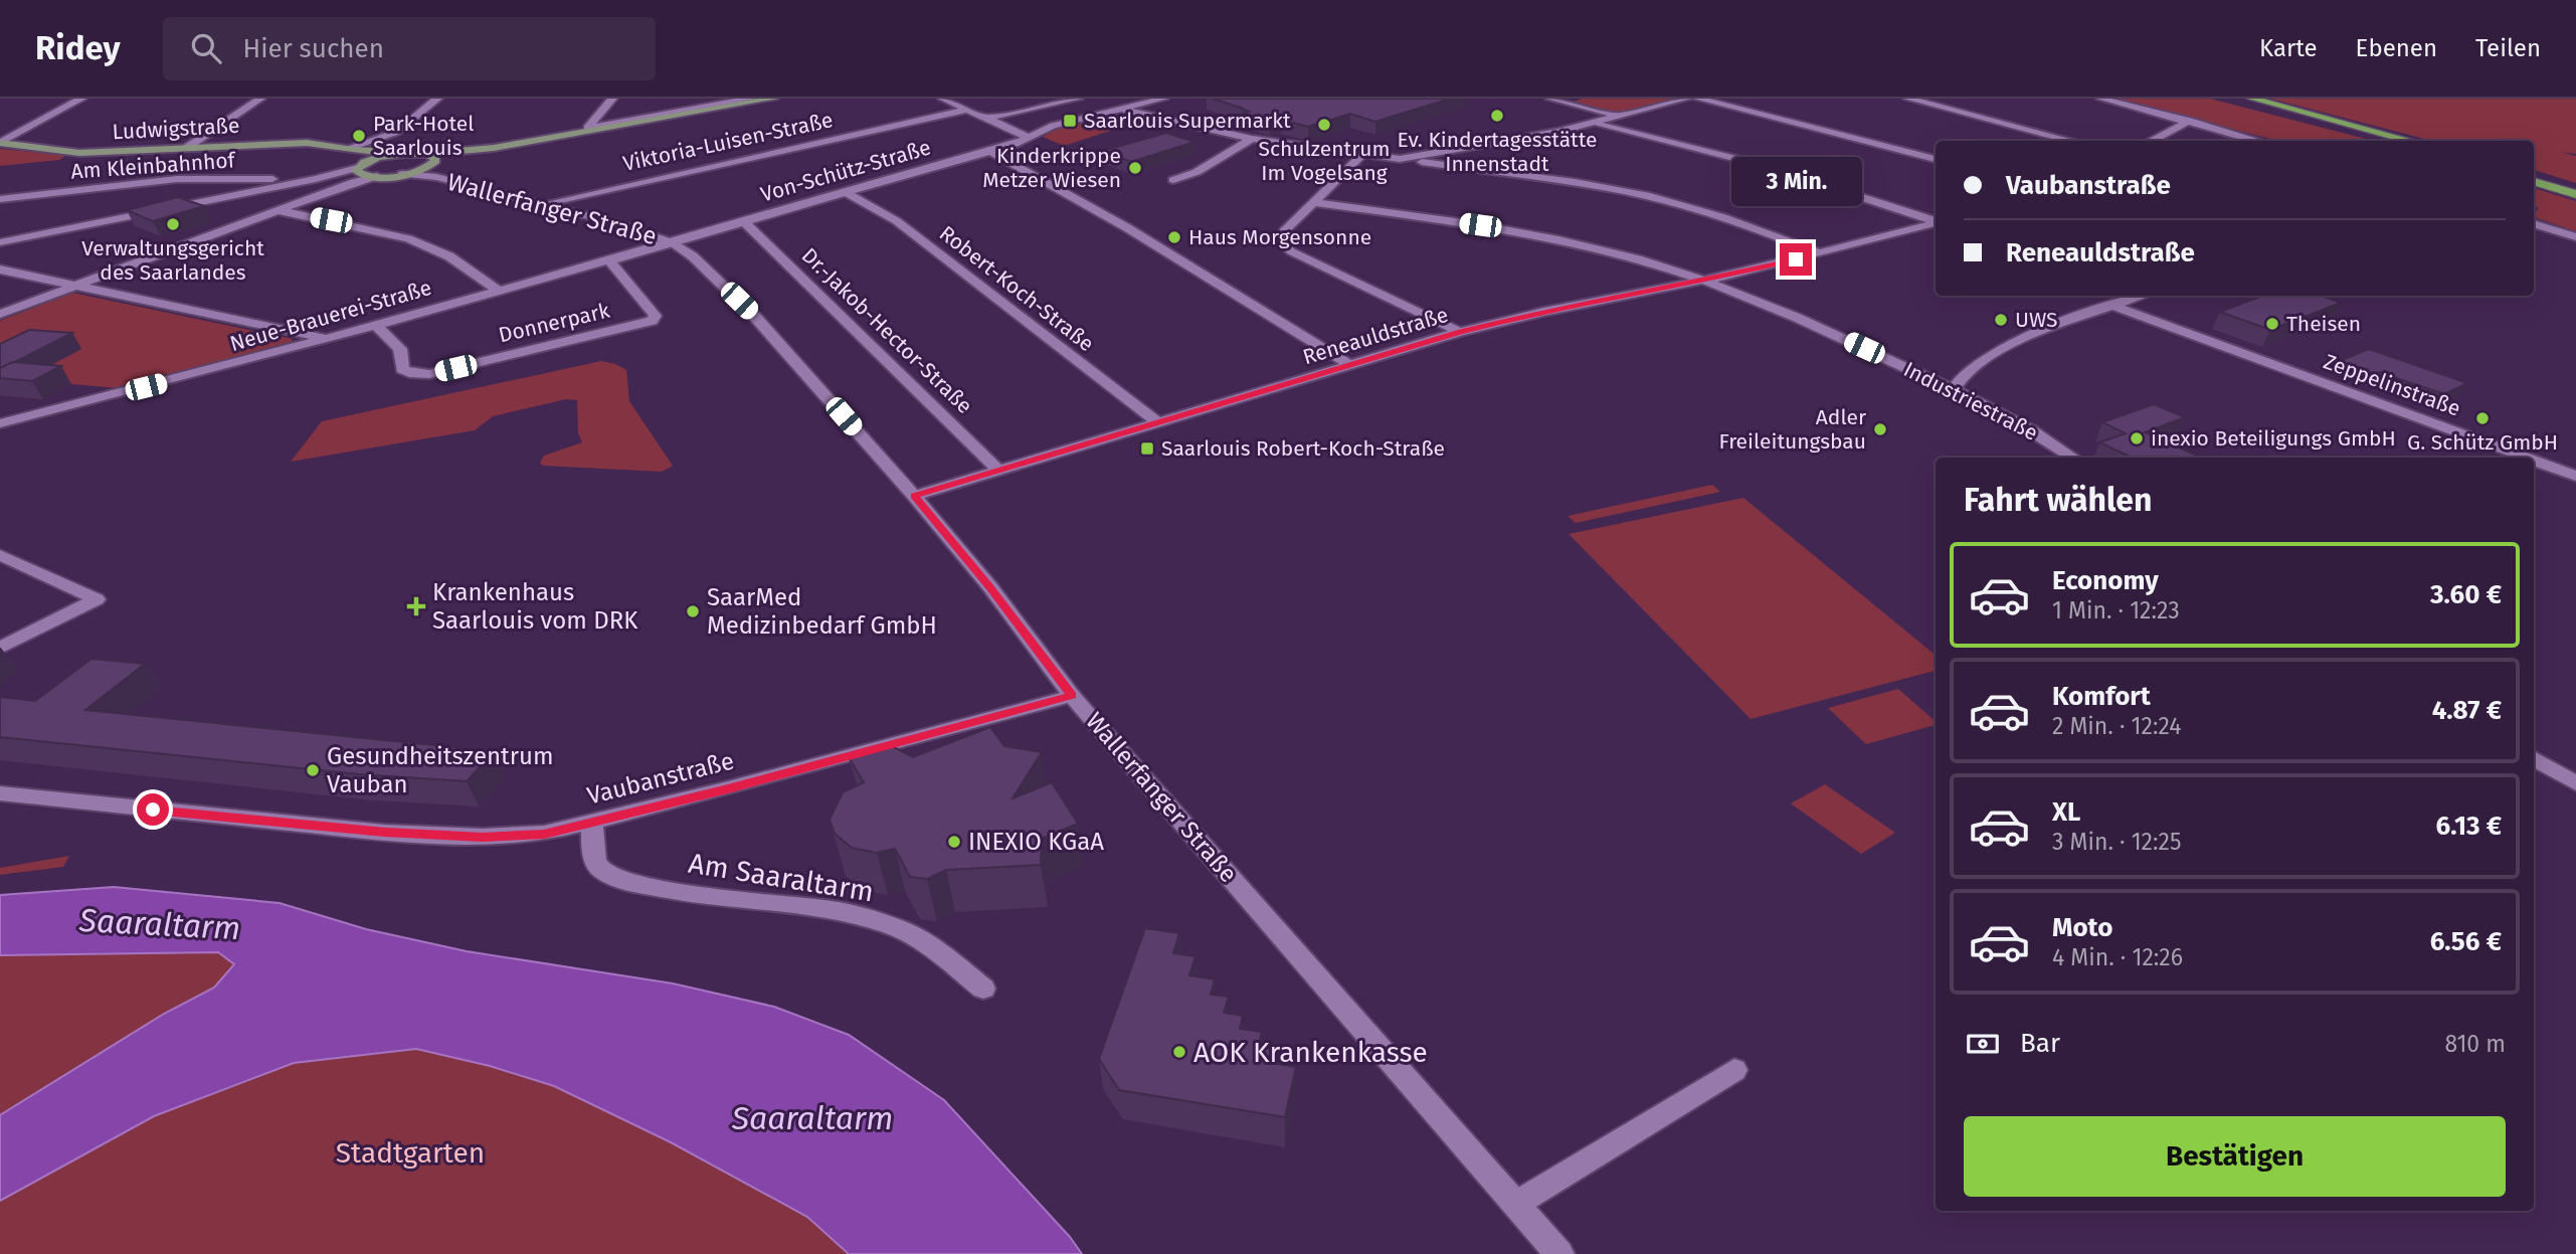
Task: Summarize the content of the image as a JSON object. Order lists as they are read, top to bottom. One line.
{"streets":{"main road":["Ludwigstraße"],"street":["Viktoria-Luisen-Straße","Am Kleinbahnhof","Von-Schütz-Straße","Wallerfanger Straße","Robert-Koch-Straße","Neue-Brauerei-Straße","Donnerpark","Dr.-Jakob-Hector-Straße","Reneauldstraße","Zeppelinstraße","Industriestraße","Vaubanstraße","Am Saaraltarm"]},"crossings":[["Viktoria-Luisen-Straße","Wallerfanger Straße"],["Von-Schütz-Straße","Wallerfanger Straße"],["Von-Schütz-Straße","Robert-Koch-Straße"],["Von-Schütz-Straße","Neue-Brauerei-Straße"],["Von-Schütz-Straße","Dr.-Jakob-Hector-Straße"],["Wallerfanger Straße","Neue-Brauerei-Straße"],["Wallerfanger Straße","Reneauldstraße"],["Wallerfanger Straße","Vaubanstraße"],["Robert-Koch-Straße","Reneauldstraße"],["Neue-Brauerei-Straße","Donnerpark"],["Dr.-Jakob-Hector-Straße","Reneauldstraße"],["Reneauldstraße","Industriestraße"],["Vaubanstraße","Am Saaraltarm"]],"water":["Saaraltarm"],"parks":["Stadtgarten"],"places":{"other":["Ev. Kindertagesstätte Innenstadt","Schulzentrum Im Vogelsang","Park-Hotel Saarlouis","Kinderkrippe Metzer Wiesen","Verwaltungsgericht des Saarlandes","Haus Morgensonne","UWS","Theisen","G. Schütz GmbH","Adler Freileitungsbau","inexio Beteiligungs GmbH","SaarMed Medizinbedarf GmbH","Gesundheitszentrum Vauban","INEXIO KGaA","AOK Krankenkasse"],"transit":["Saarlouis Supermarkt","Saarlouis Robert-Koch-Straße"],"health":["Krankenhaus Saarlouis vom DRK"]},"page":{"header":"Ridey","search":"Hier suchen","nav":["Karte","Ebenen","Teilen"],"banner":["Vaubanstraße","Reneauldstraße"],"bubble":"3 Min.","heading":"Fahrt wählen","list":[{"name":"Economy","note":"1 Min. · 12:23","value":"3.60 €"},{"name":"Komfort","note":"2 Min. · 12:24","value":"4.87 €"},{"name":"XL","note":"3 Min. · 12:25","value":"6.13 €"},{"name":"Moto","note":"4 Min. · 12:26","value":"6.56 €"}],"pay":["Bar","810 m"],"buttons":"Bestätigen"}}
